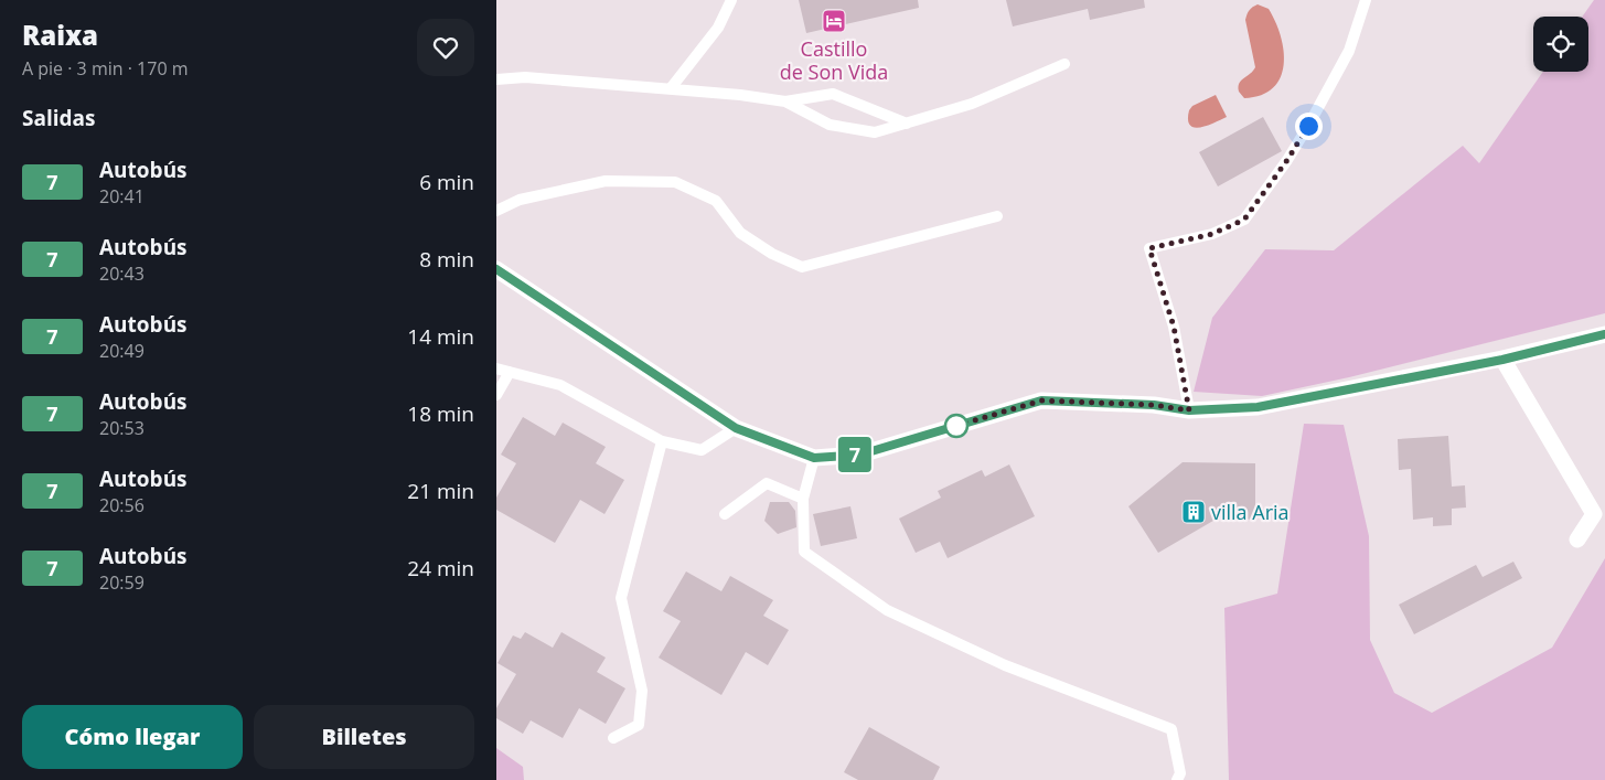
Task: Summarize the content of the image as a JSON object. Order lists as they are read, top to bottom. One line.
{"places":{"hotel":["Castillo de Son Vida"],"building":["villa Aria"]},"lines":["bus line 7"],"page":{"heading":[["Raixa","A pie · 3 min · 170 m"],"Salidas"],"on_map":"7","list":[{"mark":"7","name":"Autobús","note":"20:41","value":"6 min"},{"mark":"7","name":"Autobús","note":"20:43","value":"8 min"},{"mark":"7","name":"Autobús","note":"20:49","value":"14 min"},{"mark":"7","name":"Autobús","note":"20:53","value":"18 min"},{"mark":"7","name":"Autobús","note":"20:56","value":"21 min"},{"mark":"7","name":"Autobús","note":"20:59","value":"24 min"}],"buttons":["Cómo llegar","Billetes"]}}
